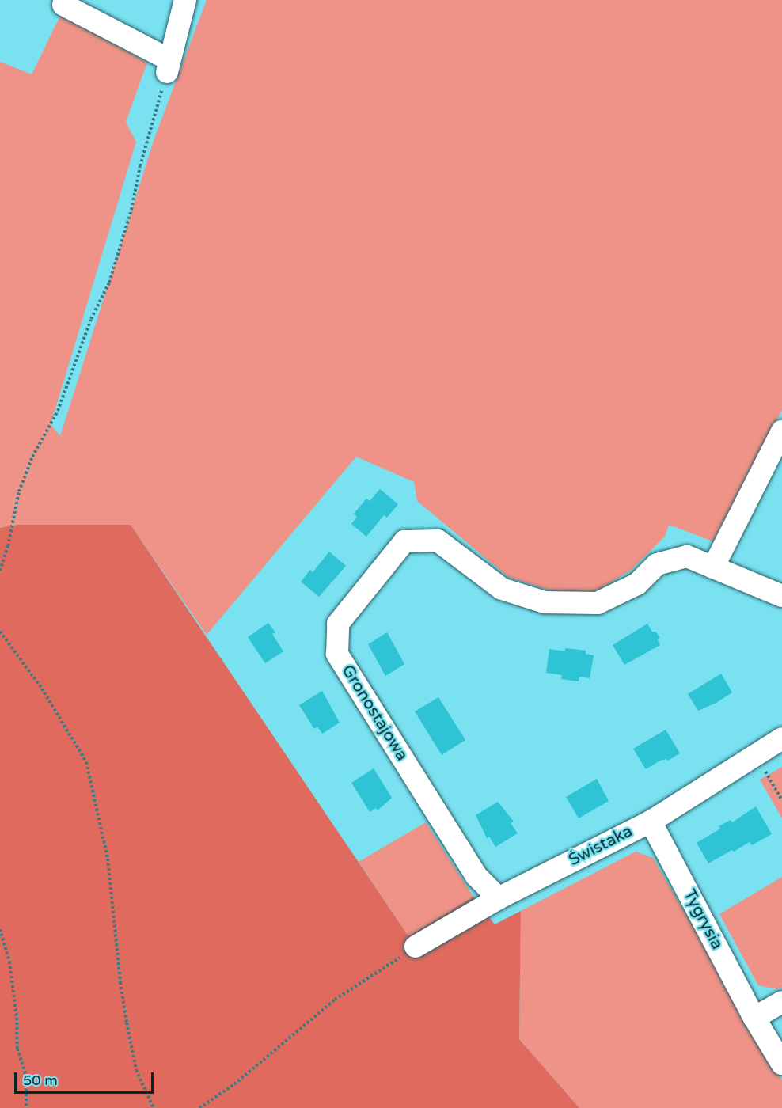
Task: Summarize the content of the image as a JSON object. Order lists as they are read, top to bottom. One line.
{"streets":{"street":["Gronostajowa","Świstaka","Tygrysia"]},"crossings":[["Gronostajowa","Świstaka"],["Świstaka","Tygrysia"]],"scale_bar":"50 m"}
